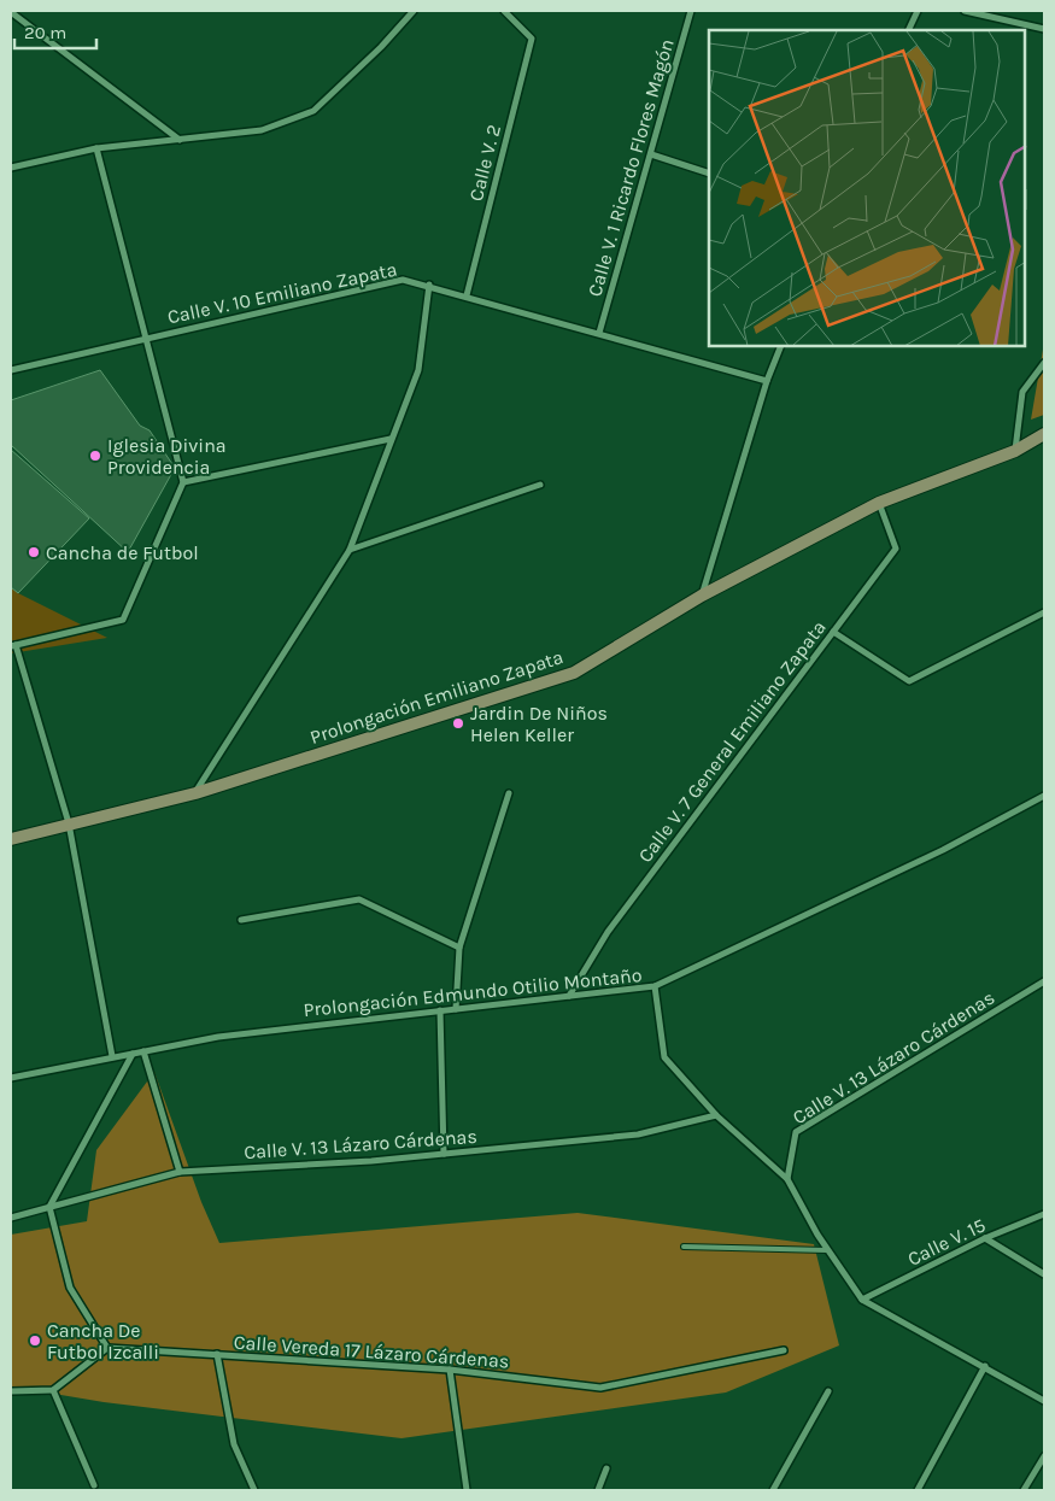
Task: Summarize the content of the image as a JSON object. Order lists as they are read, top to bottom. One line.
{"streets":{"main road":["Prolongación Emiliano Zapata"],"street":["Calle V. 2","Calle V. 1 Ricardo Flores Magón","Calle V. 10 Emiliano Zapata","Calle V. 7 General Emiliano Zapata","Prolongación Edmundo Otilio Montaño","Calle V. 13 Lázaro Cárdenas","Calle V. 15","Calle Vereda 17 Lázaro Cárdenas"]},"crossings":[["Calle V. 2","Calle V. 10 Emiliano Zapata"],["Calle V. 1 Ricardo Flores Magón","Calle V. 10 Emiliano Zapata"],["Prolongación Emiliano Zapata","Calle V. 7 General Emiliano Zapata"],["Calle V. 7 General Emiliano Zapata","Prolongación Edmundo Otilio Montaño"]],"places":["Iglesia Divina Providencia","Cancha de Futbol","Jardin De Niños Helen Keller","Cancha De Futbol Izcalli"],"scale_bar":"20 m"}
